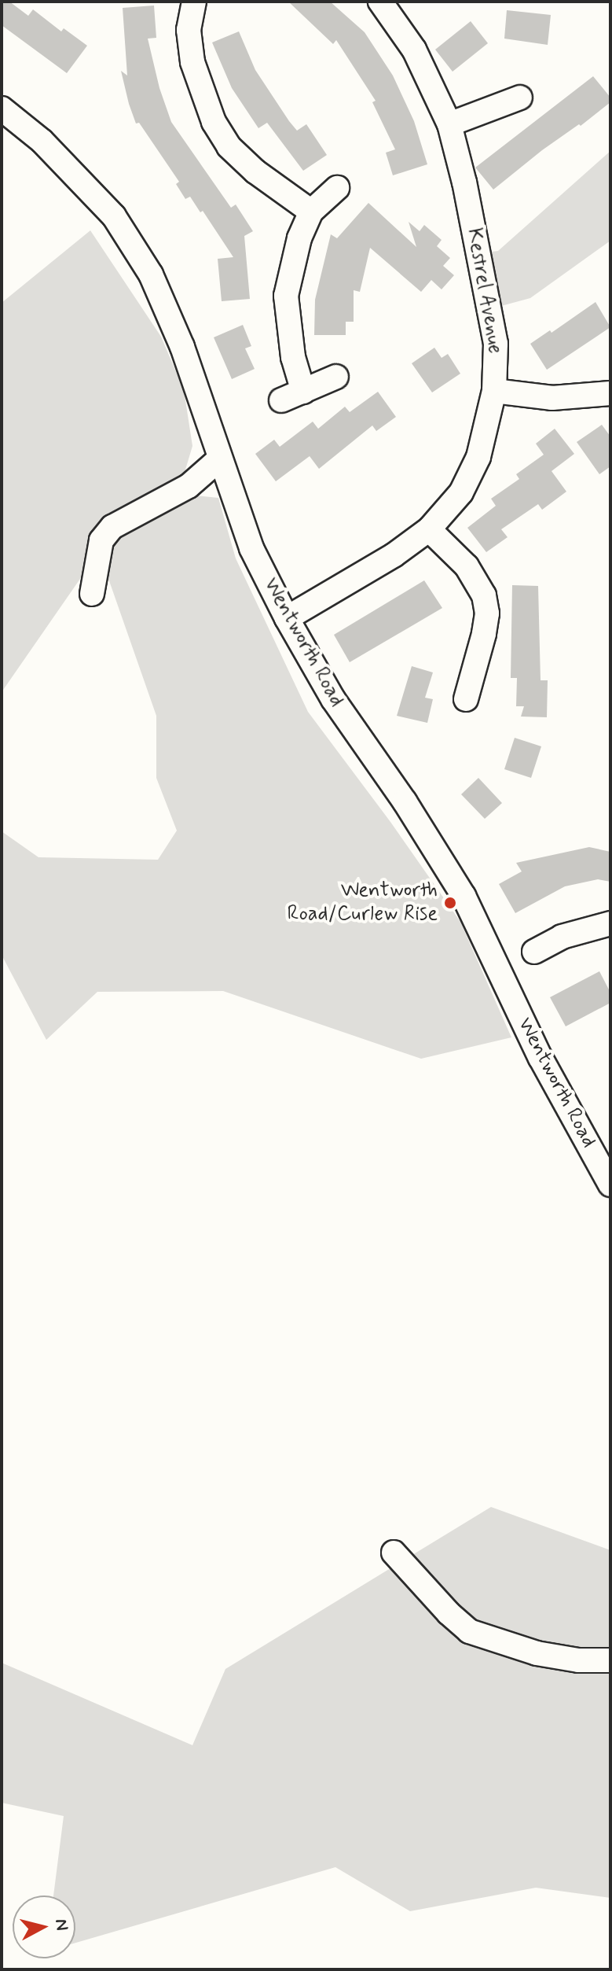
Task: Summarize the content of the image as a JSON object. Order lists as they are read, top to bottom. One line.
{"streets":{"street":["Kestrel Avenue","Wentworth Road"]},"crossings":[["Kestrel Avenue","Wentworth Road"]],"places":["Wentworth Road/Curlew Rise"],"north":"right"}
